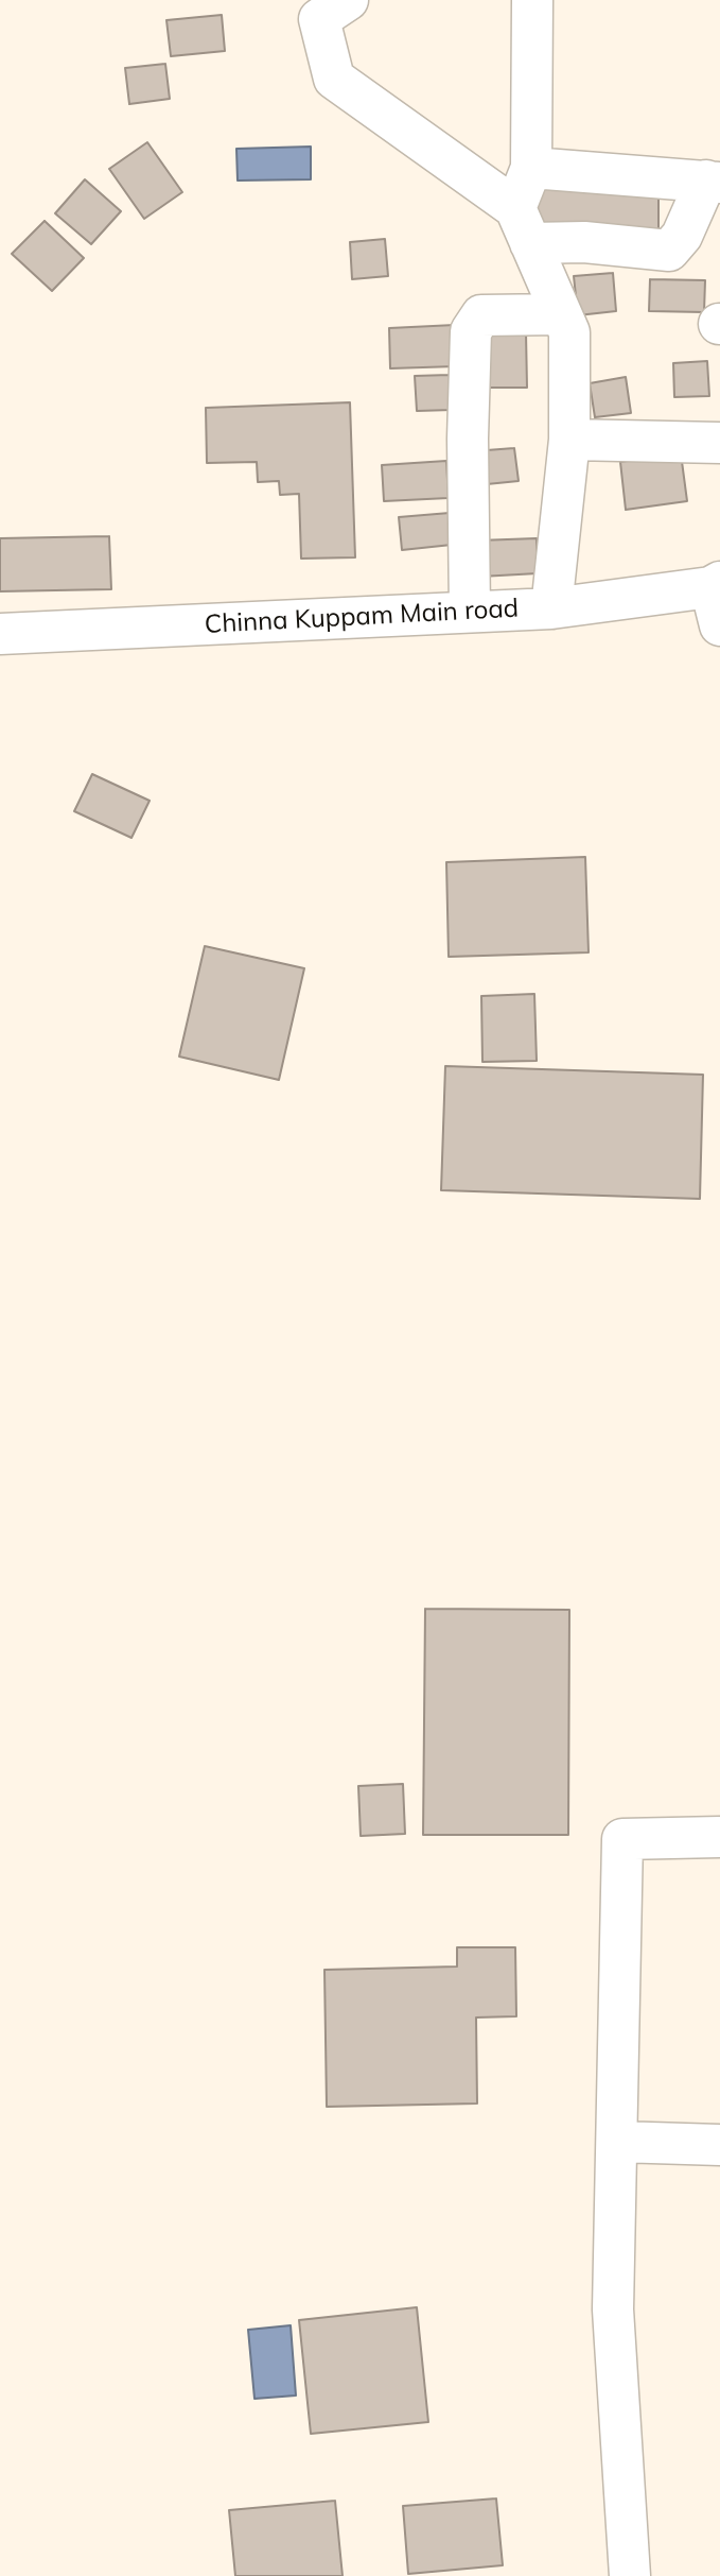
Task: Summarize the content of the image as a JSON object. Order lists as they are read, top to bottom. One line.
{"streets":{"street":["Chinna Kuppam Main road"]}}
